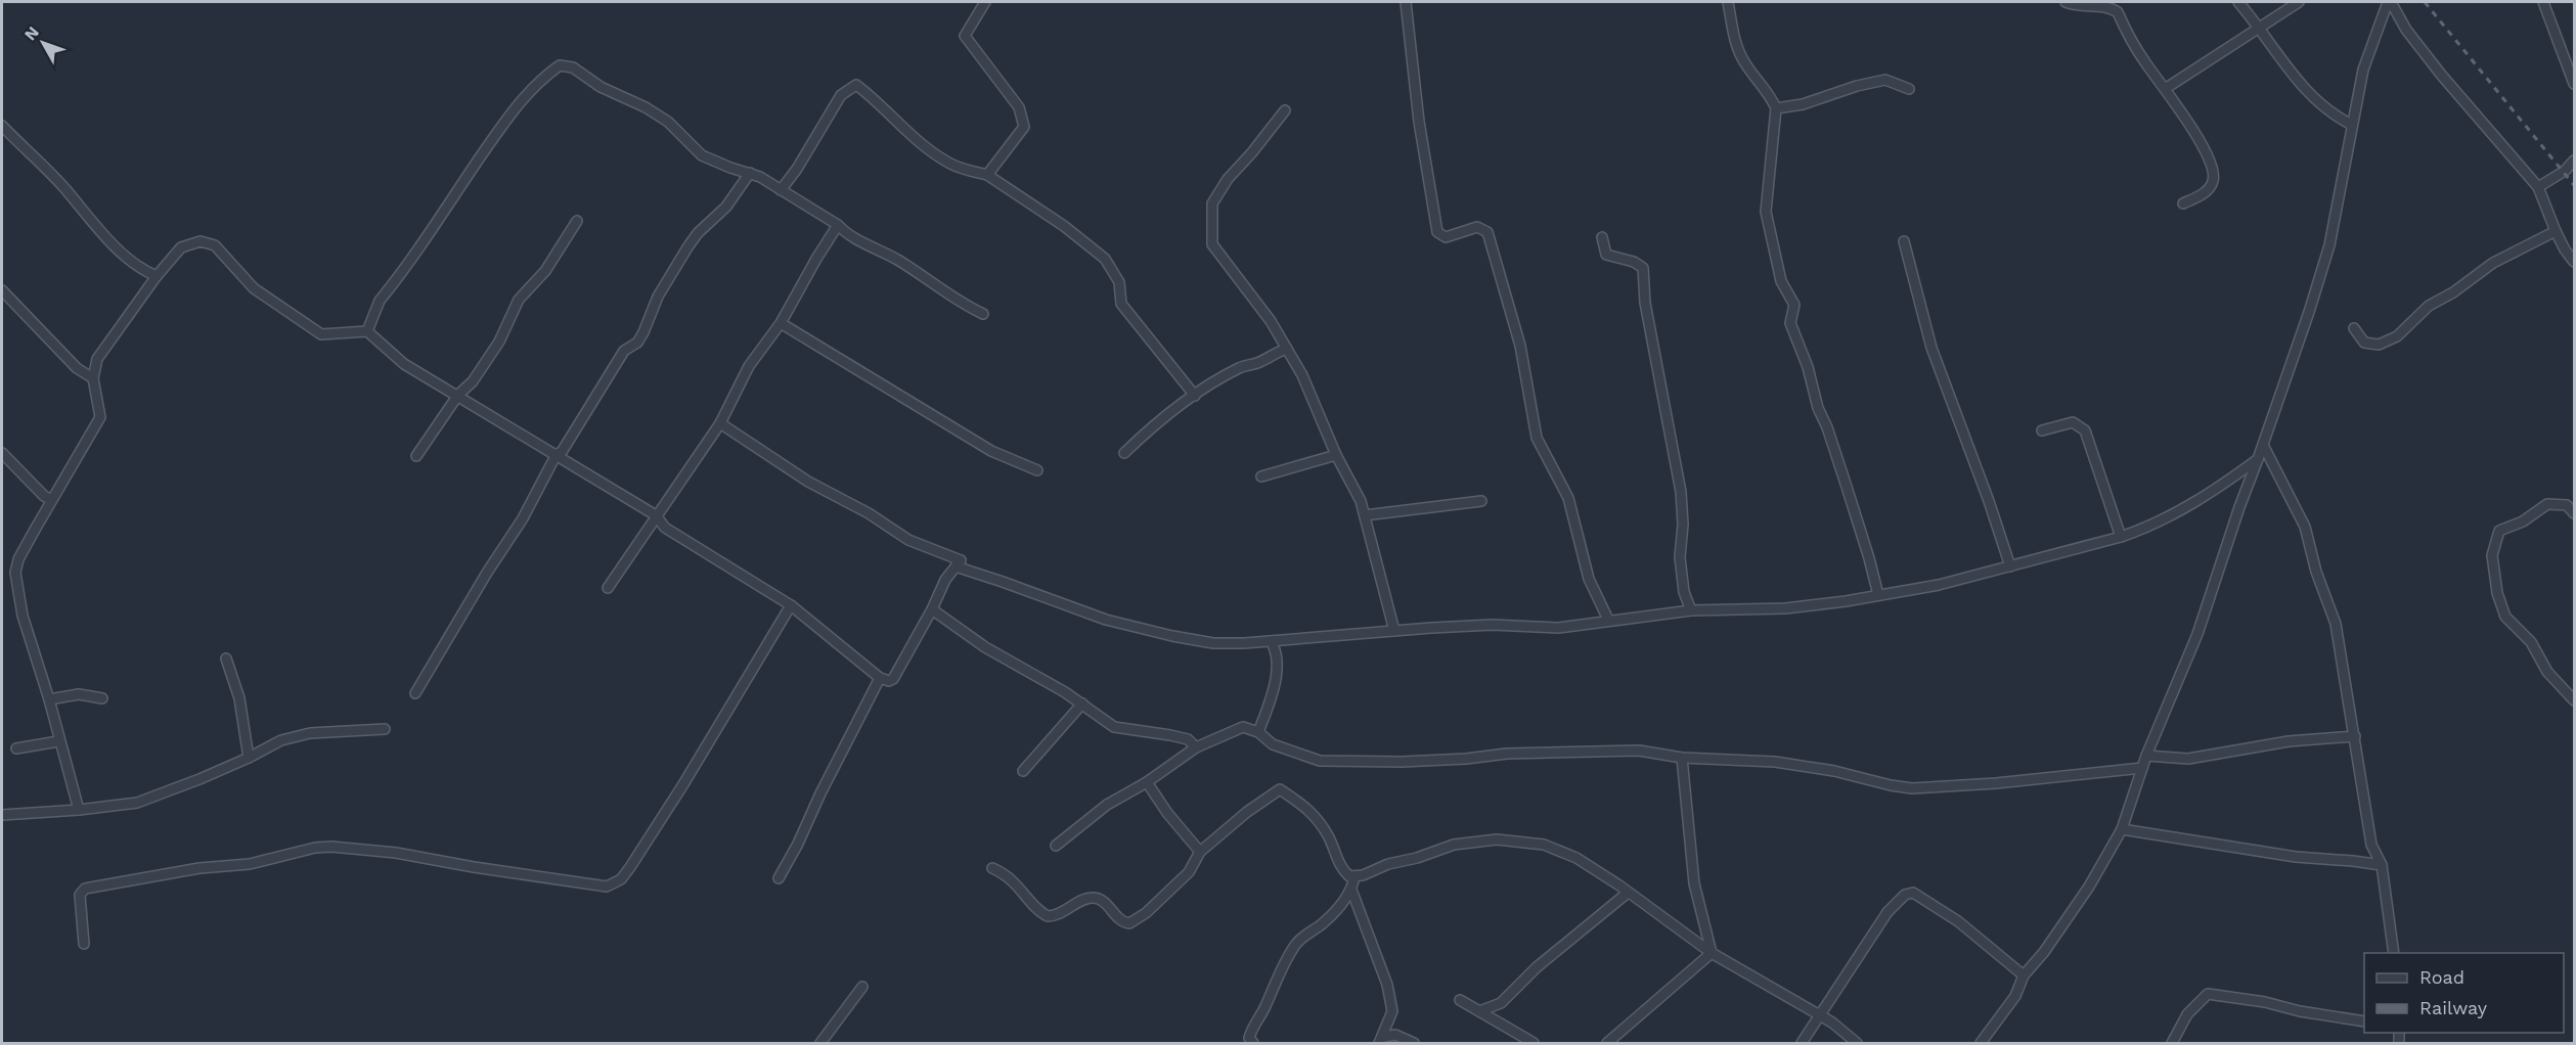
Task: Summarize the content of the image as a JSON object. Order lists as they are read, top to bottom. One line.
{"legend":["Road","Railway"],"north":"top left"}
